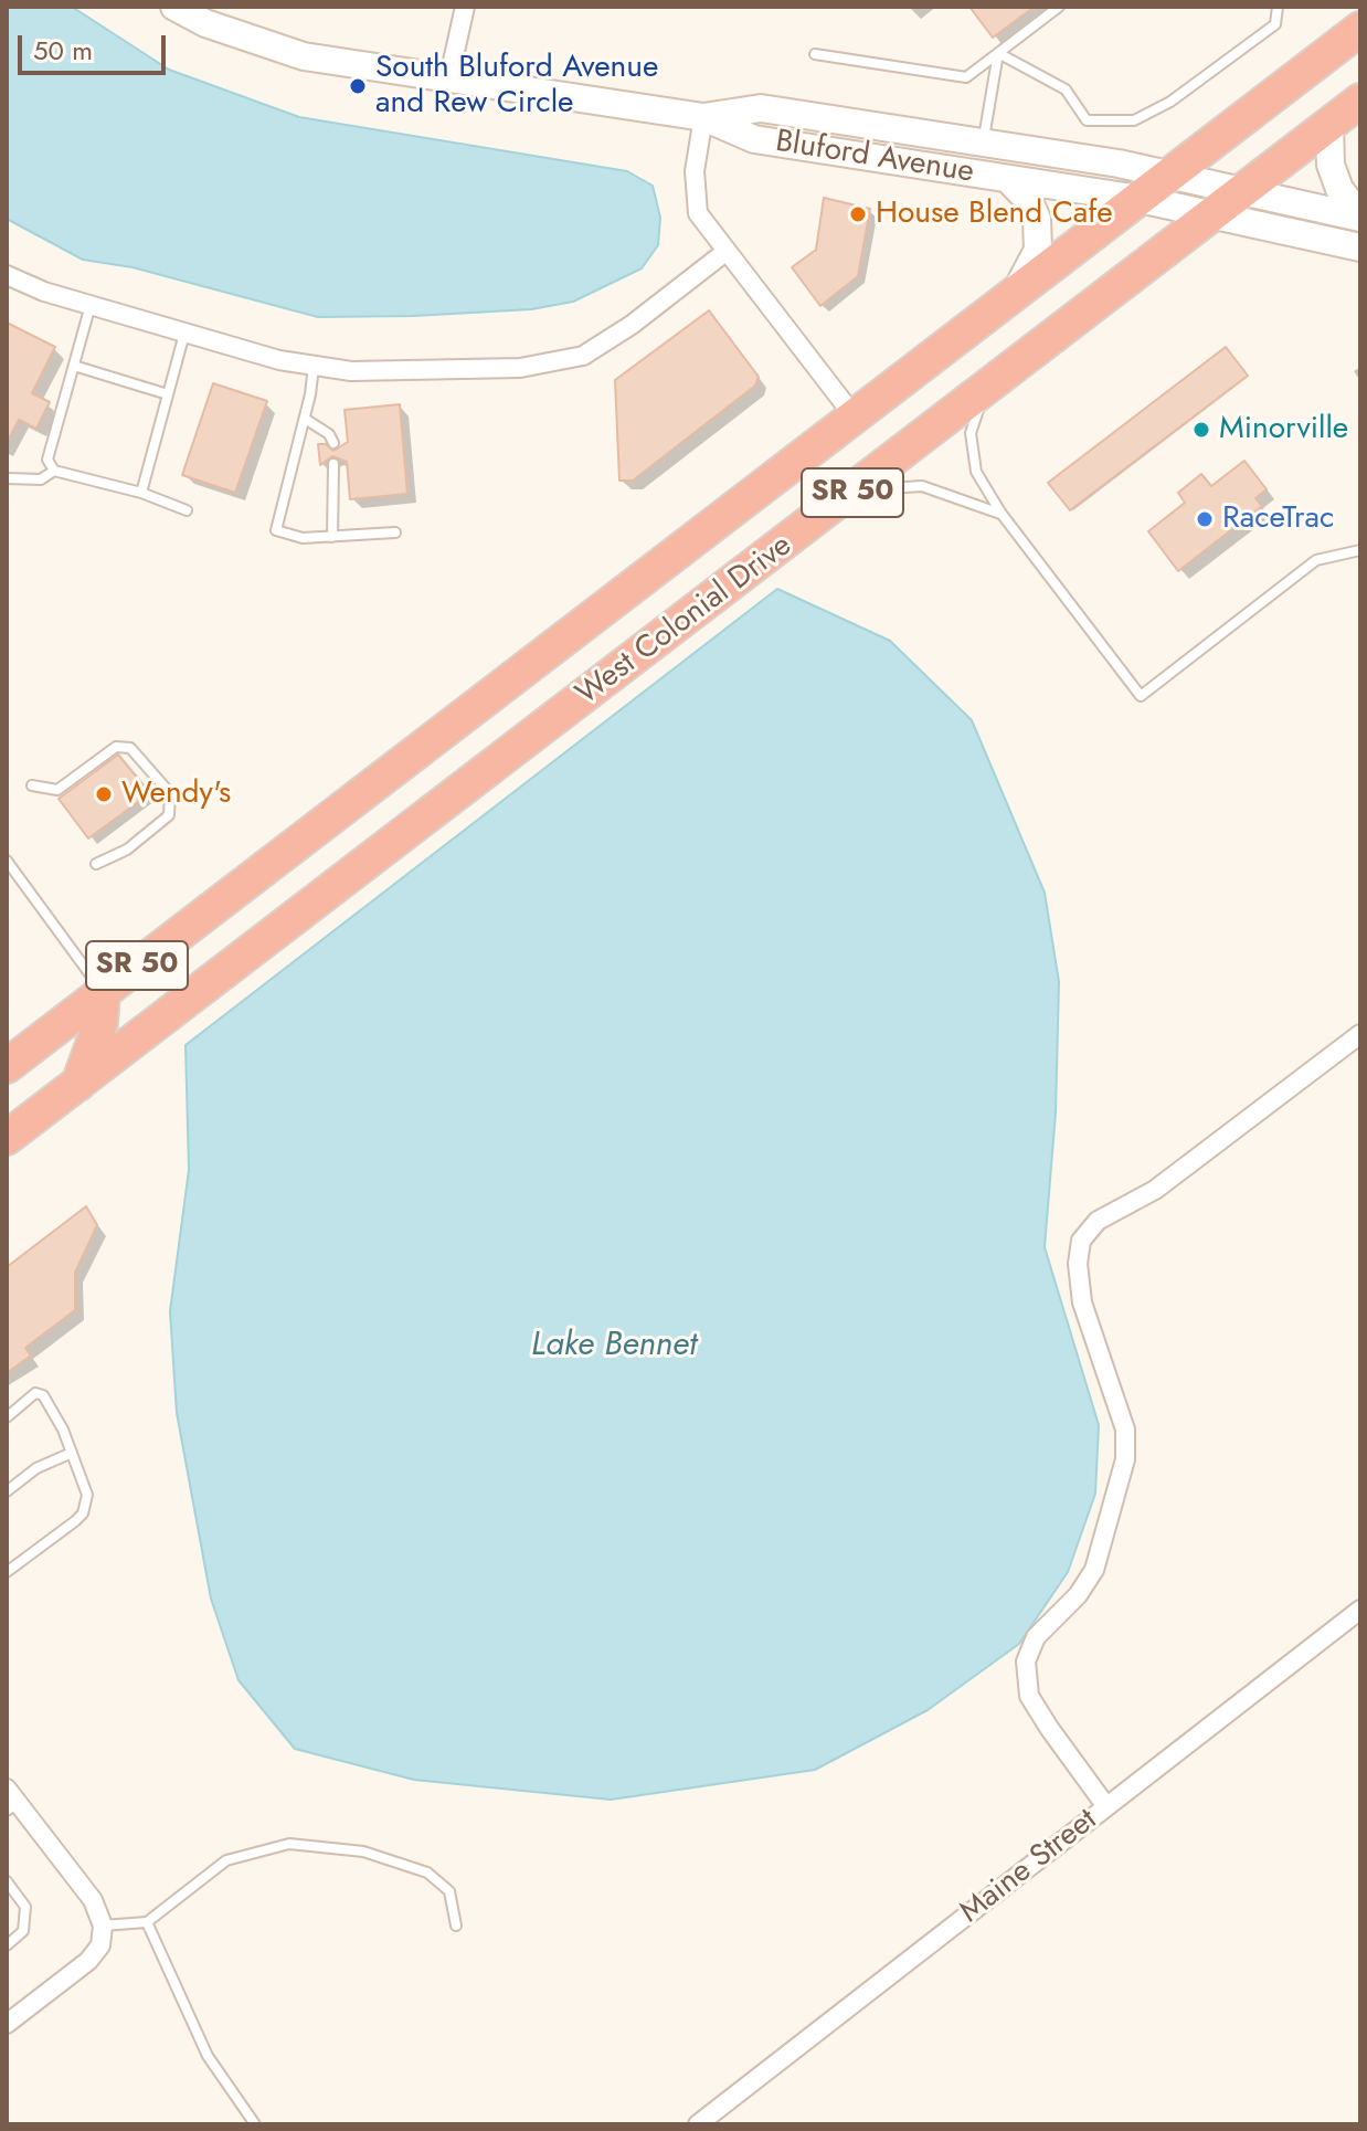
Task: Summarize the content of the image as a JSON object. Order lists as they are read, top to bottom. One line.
{"streets":{"highway":["SR 50","West Colonial Drive"],"street":["Bluford Avenue","Maine Street"]},"crossings":[["Bluford Avenue","West Colonial Drive"]],"water":["Lake Bennet"],"places":["South Bluford Avenue and Rew Circle","House Blend Cafe","Minorville","RaceTrac","Wendy's"],"scale_bar":"50 m"}
